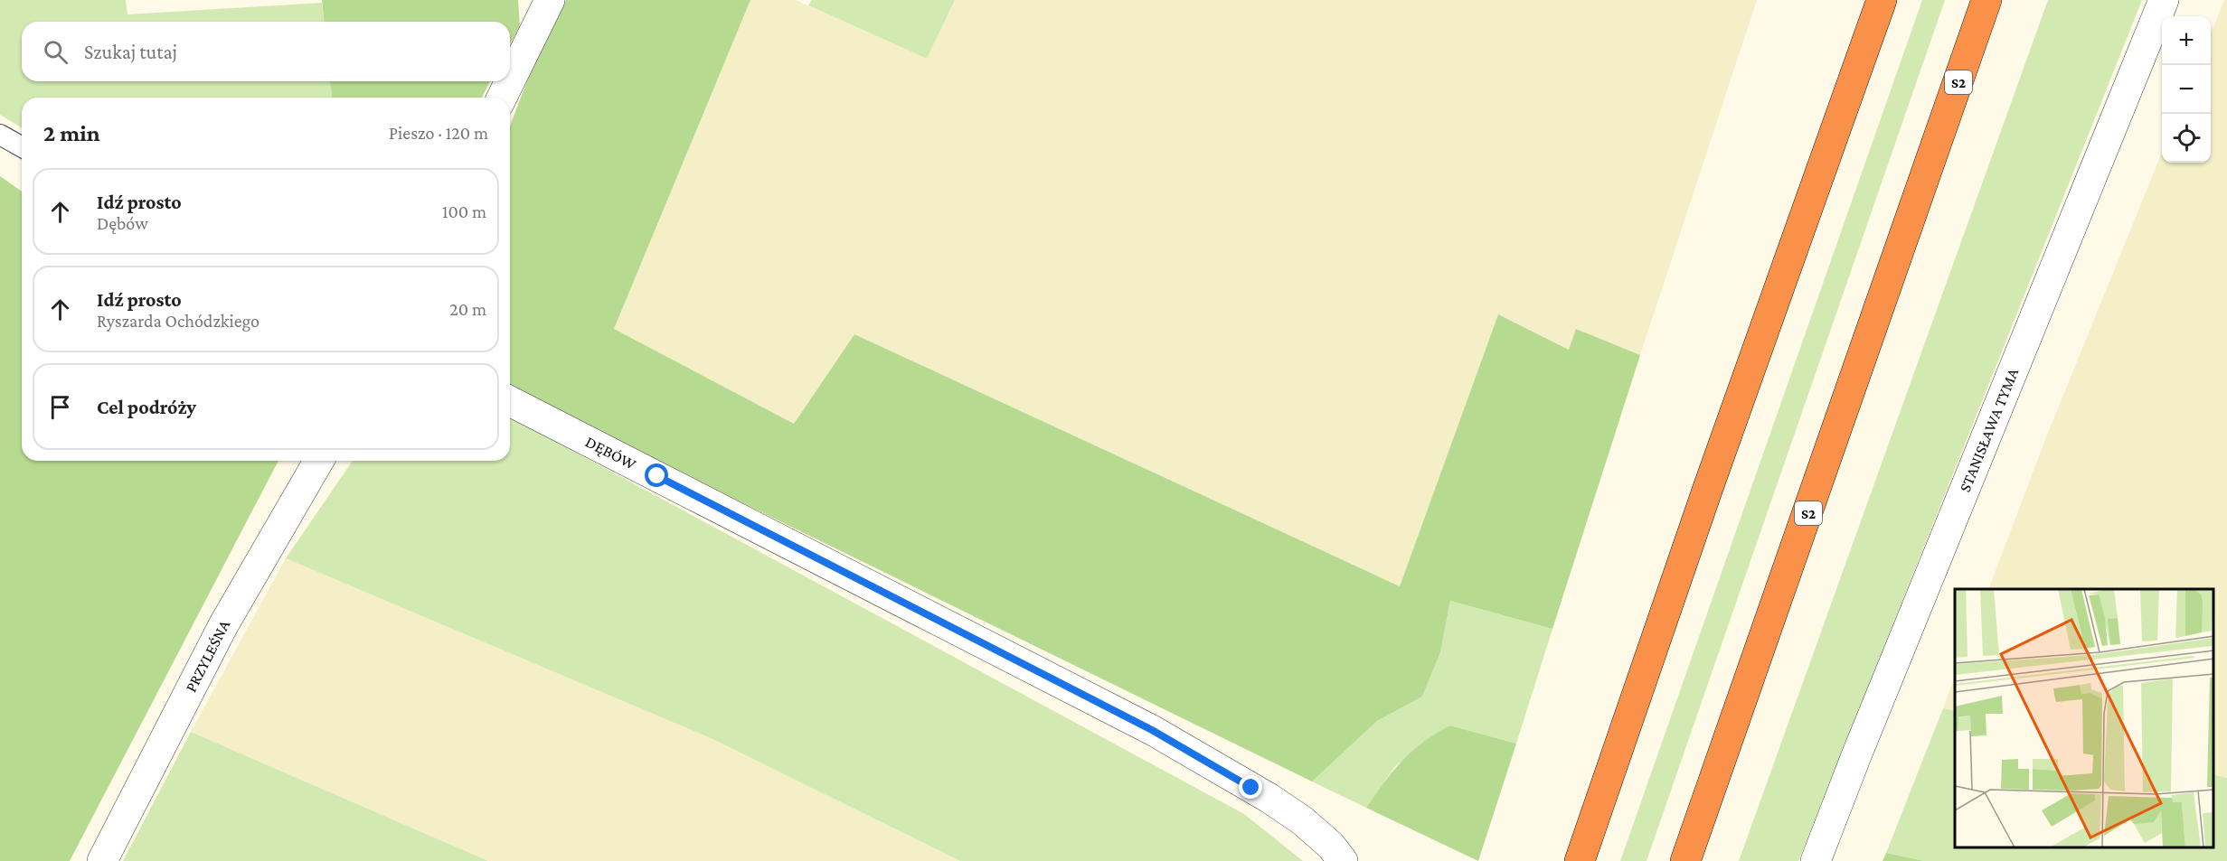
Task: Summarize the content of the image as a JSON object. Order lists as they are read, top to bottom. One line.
{"streets":{"highway":["S2"],"street":["STANISŁAWA TYMA","DĘBÓW","PRZYLEŚNA"]},"page":{"map_buttons":["+","−"],"search":"Szukaj tutaj","heading":["2 min","Pieszo · 120 m"],"list":[["Idź prosto","Dębów","100 m"],["Idź prosto","Ryszarda Ochódzkiego","20 m"],"Cel podróży"]}}
